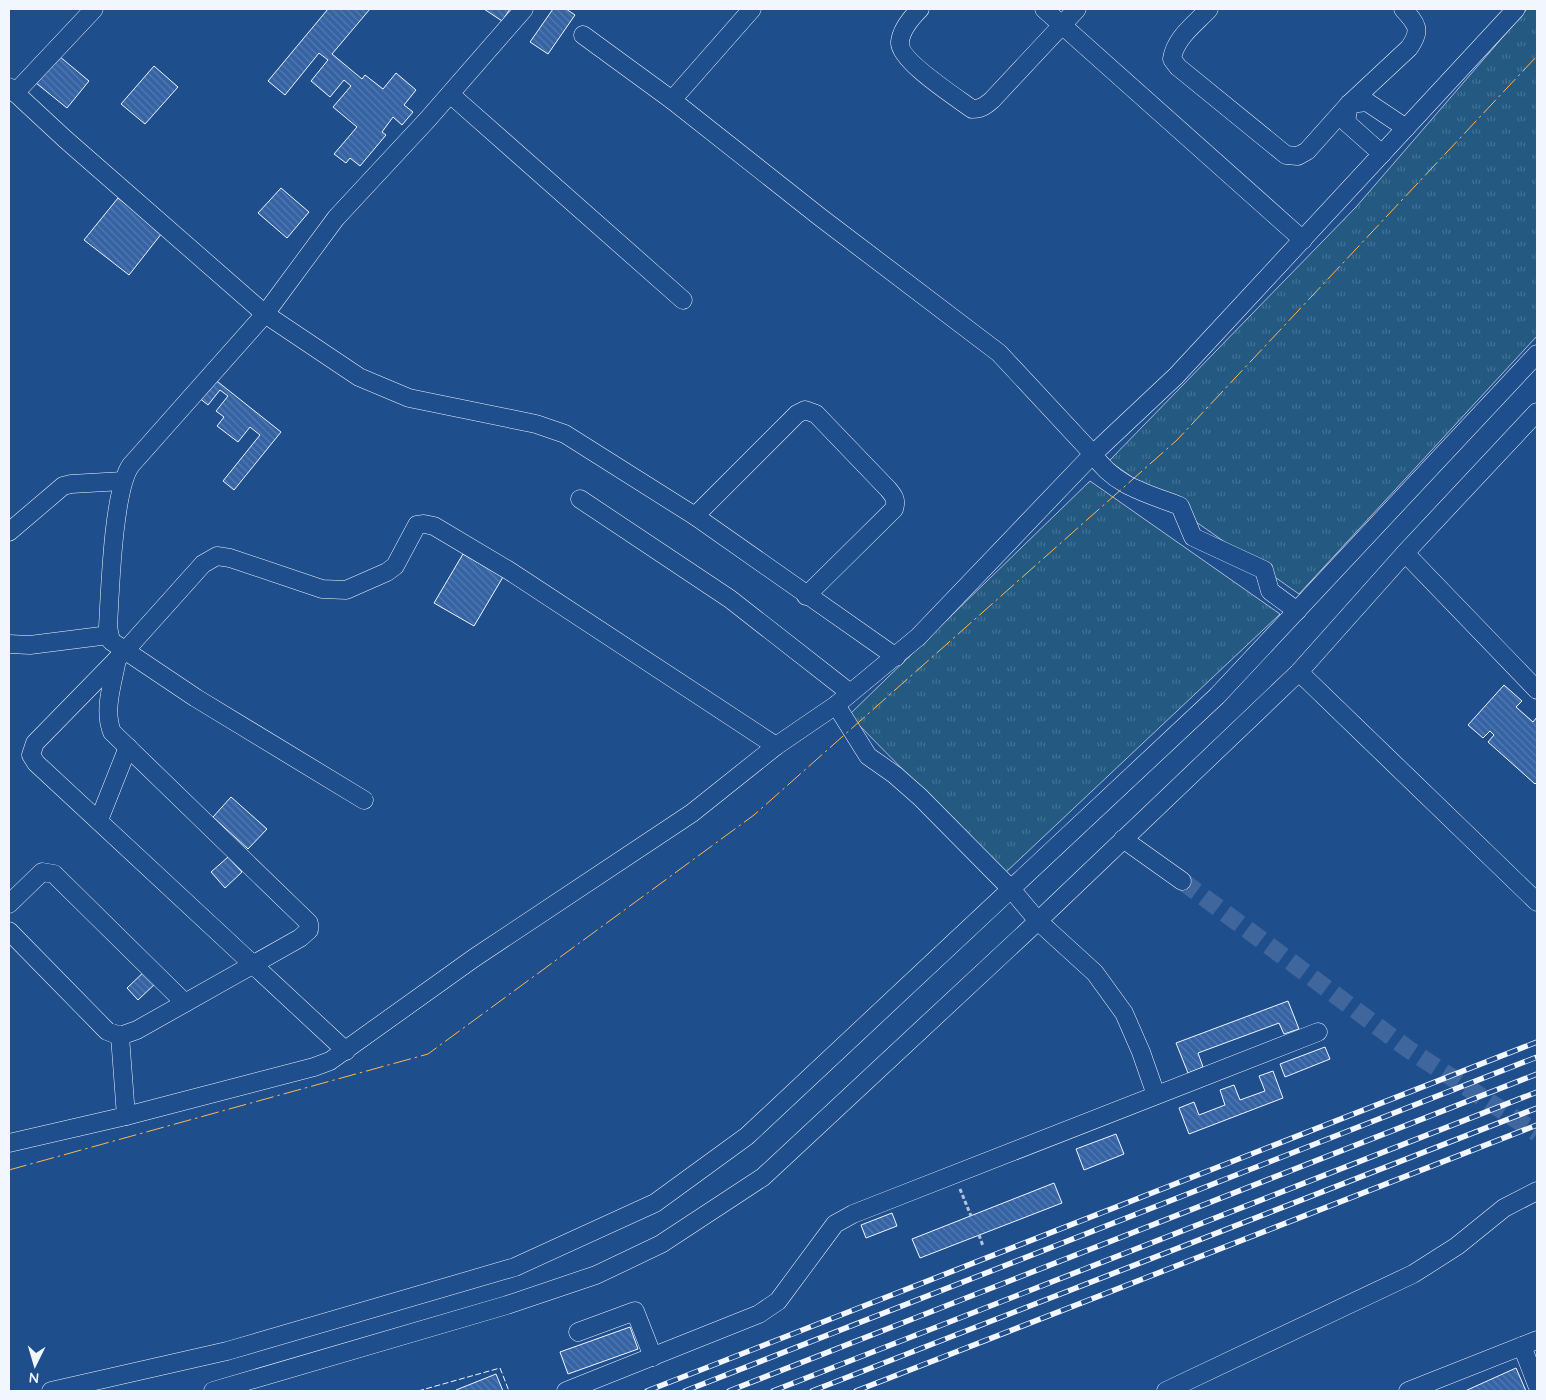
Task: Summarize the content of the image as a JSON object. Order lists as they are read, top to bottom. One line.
{"north":"bottom"}
